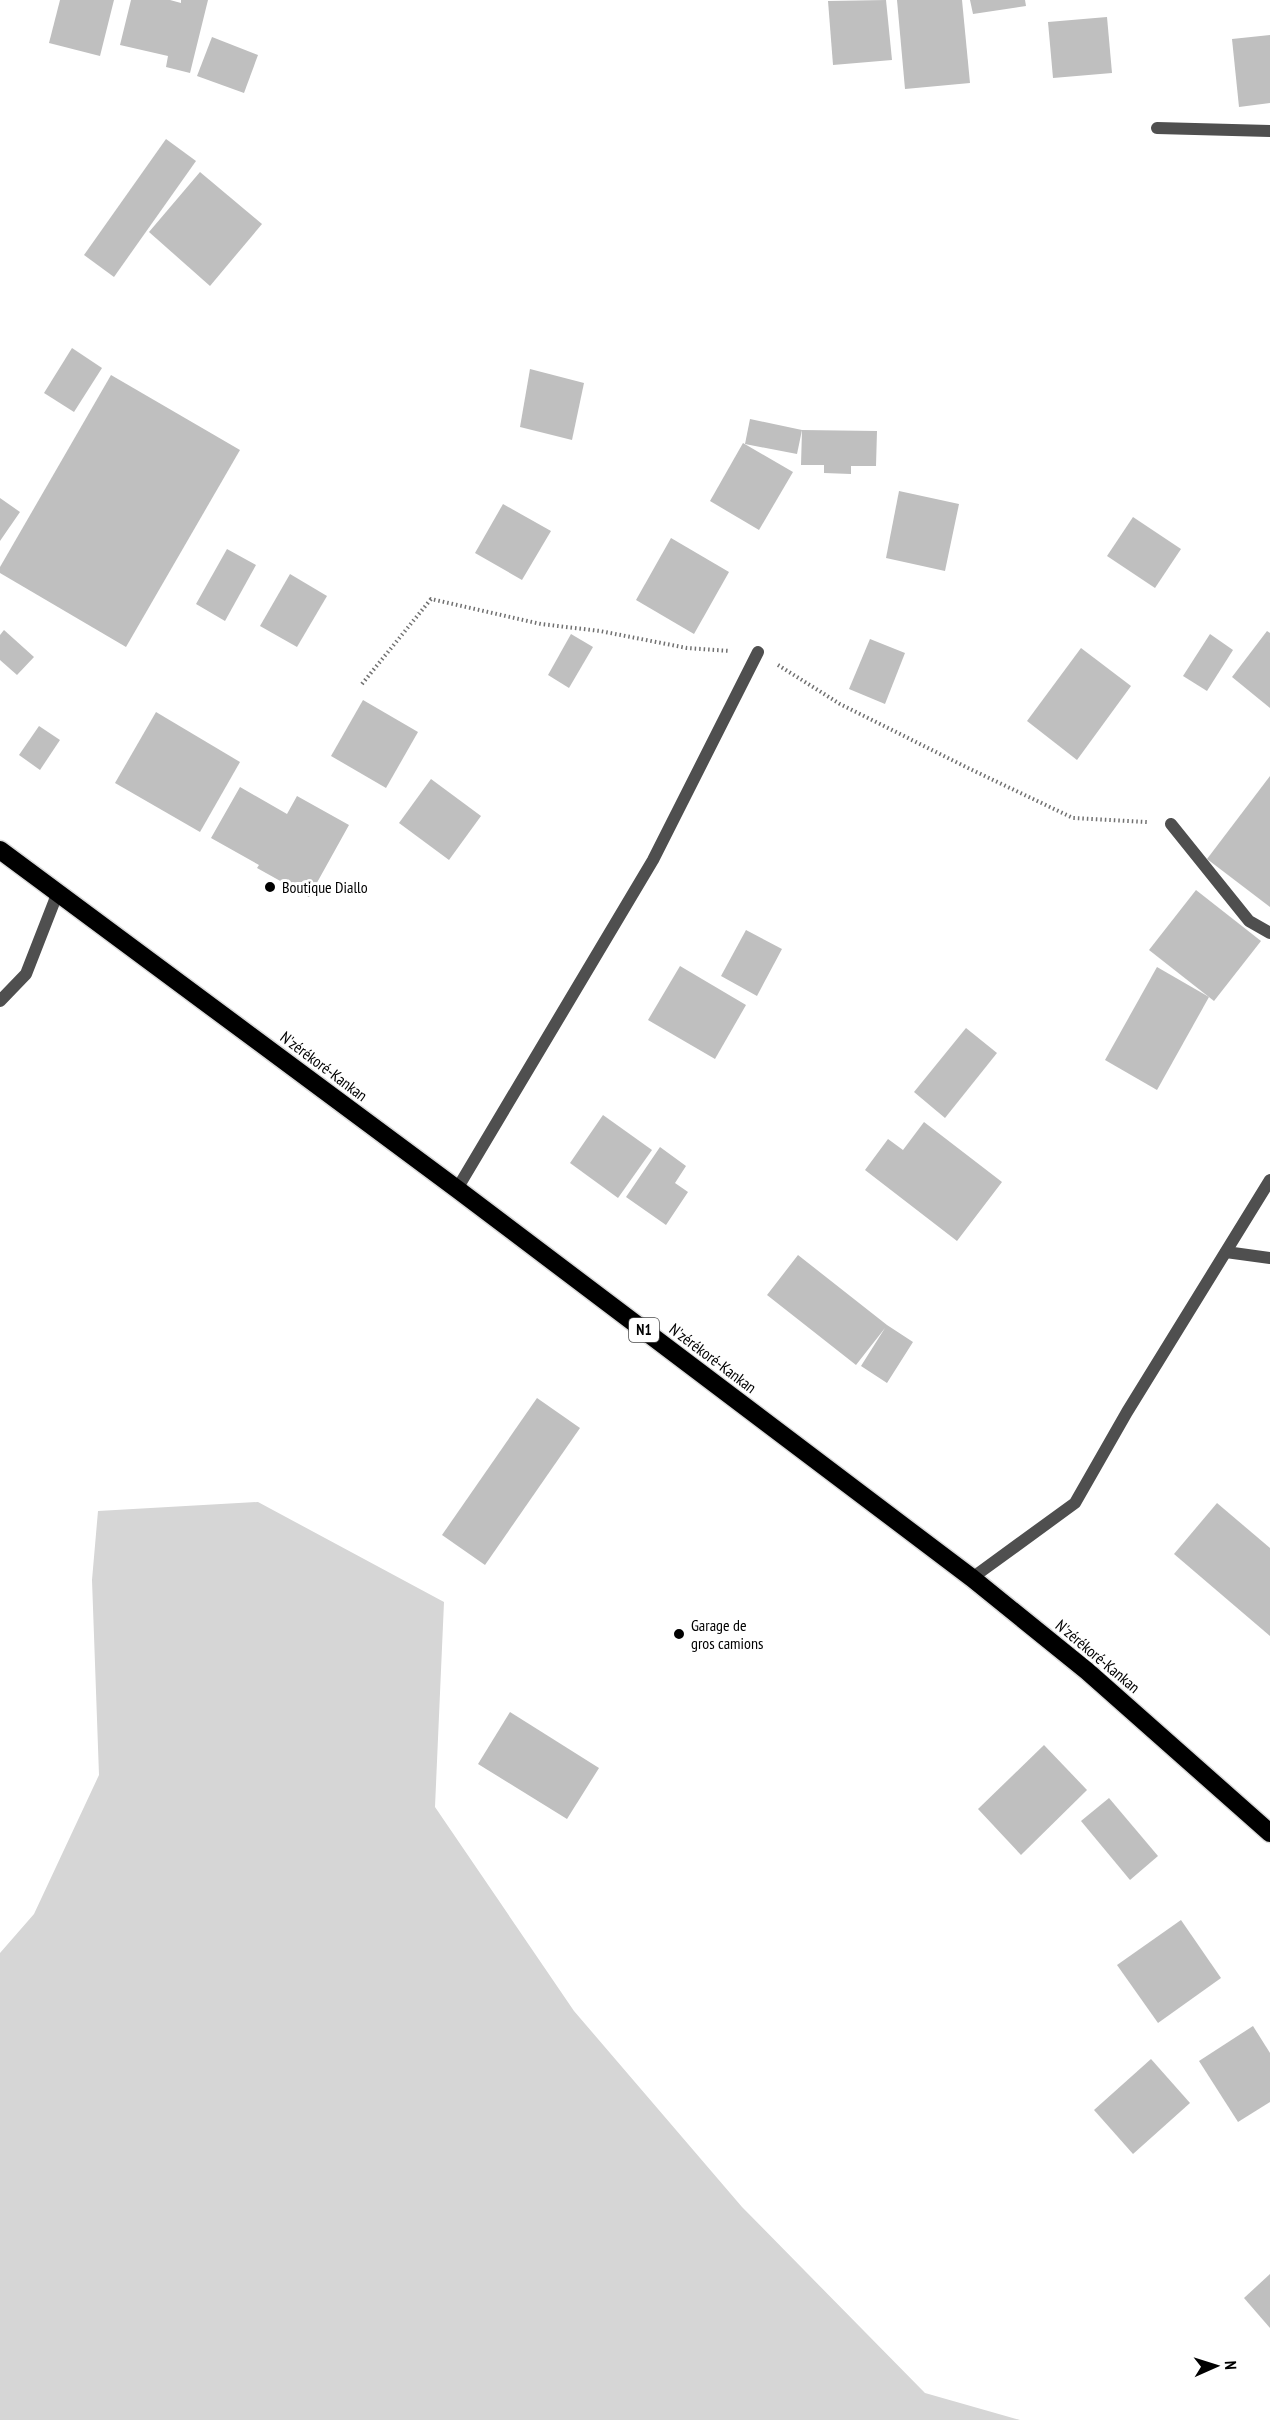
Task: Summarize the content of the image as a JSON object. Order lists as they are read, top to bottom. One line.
{"streets":{"highway":["N'zérékoré-Kankan","N1"]},"places":["Boutique Diallo","Garage de gros camions"],"north":"right"}
